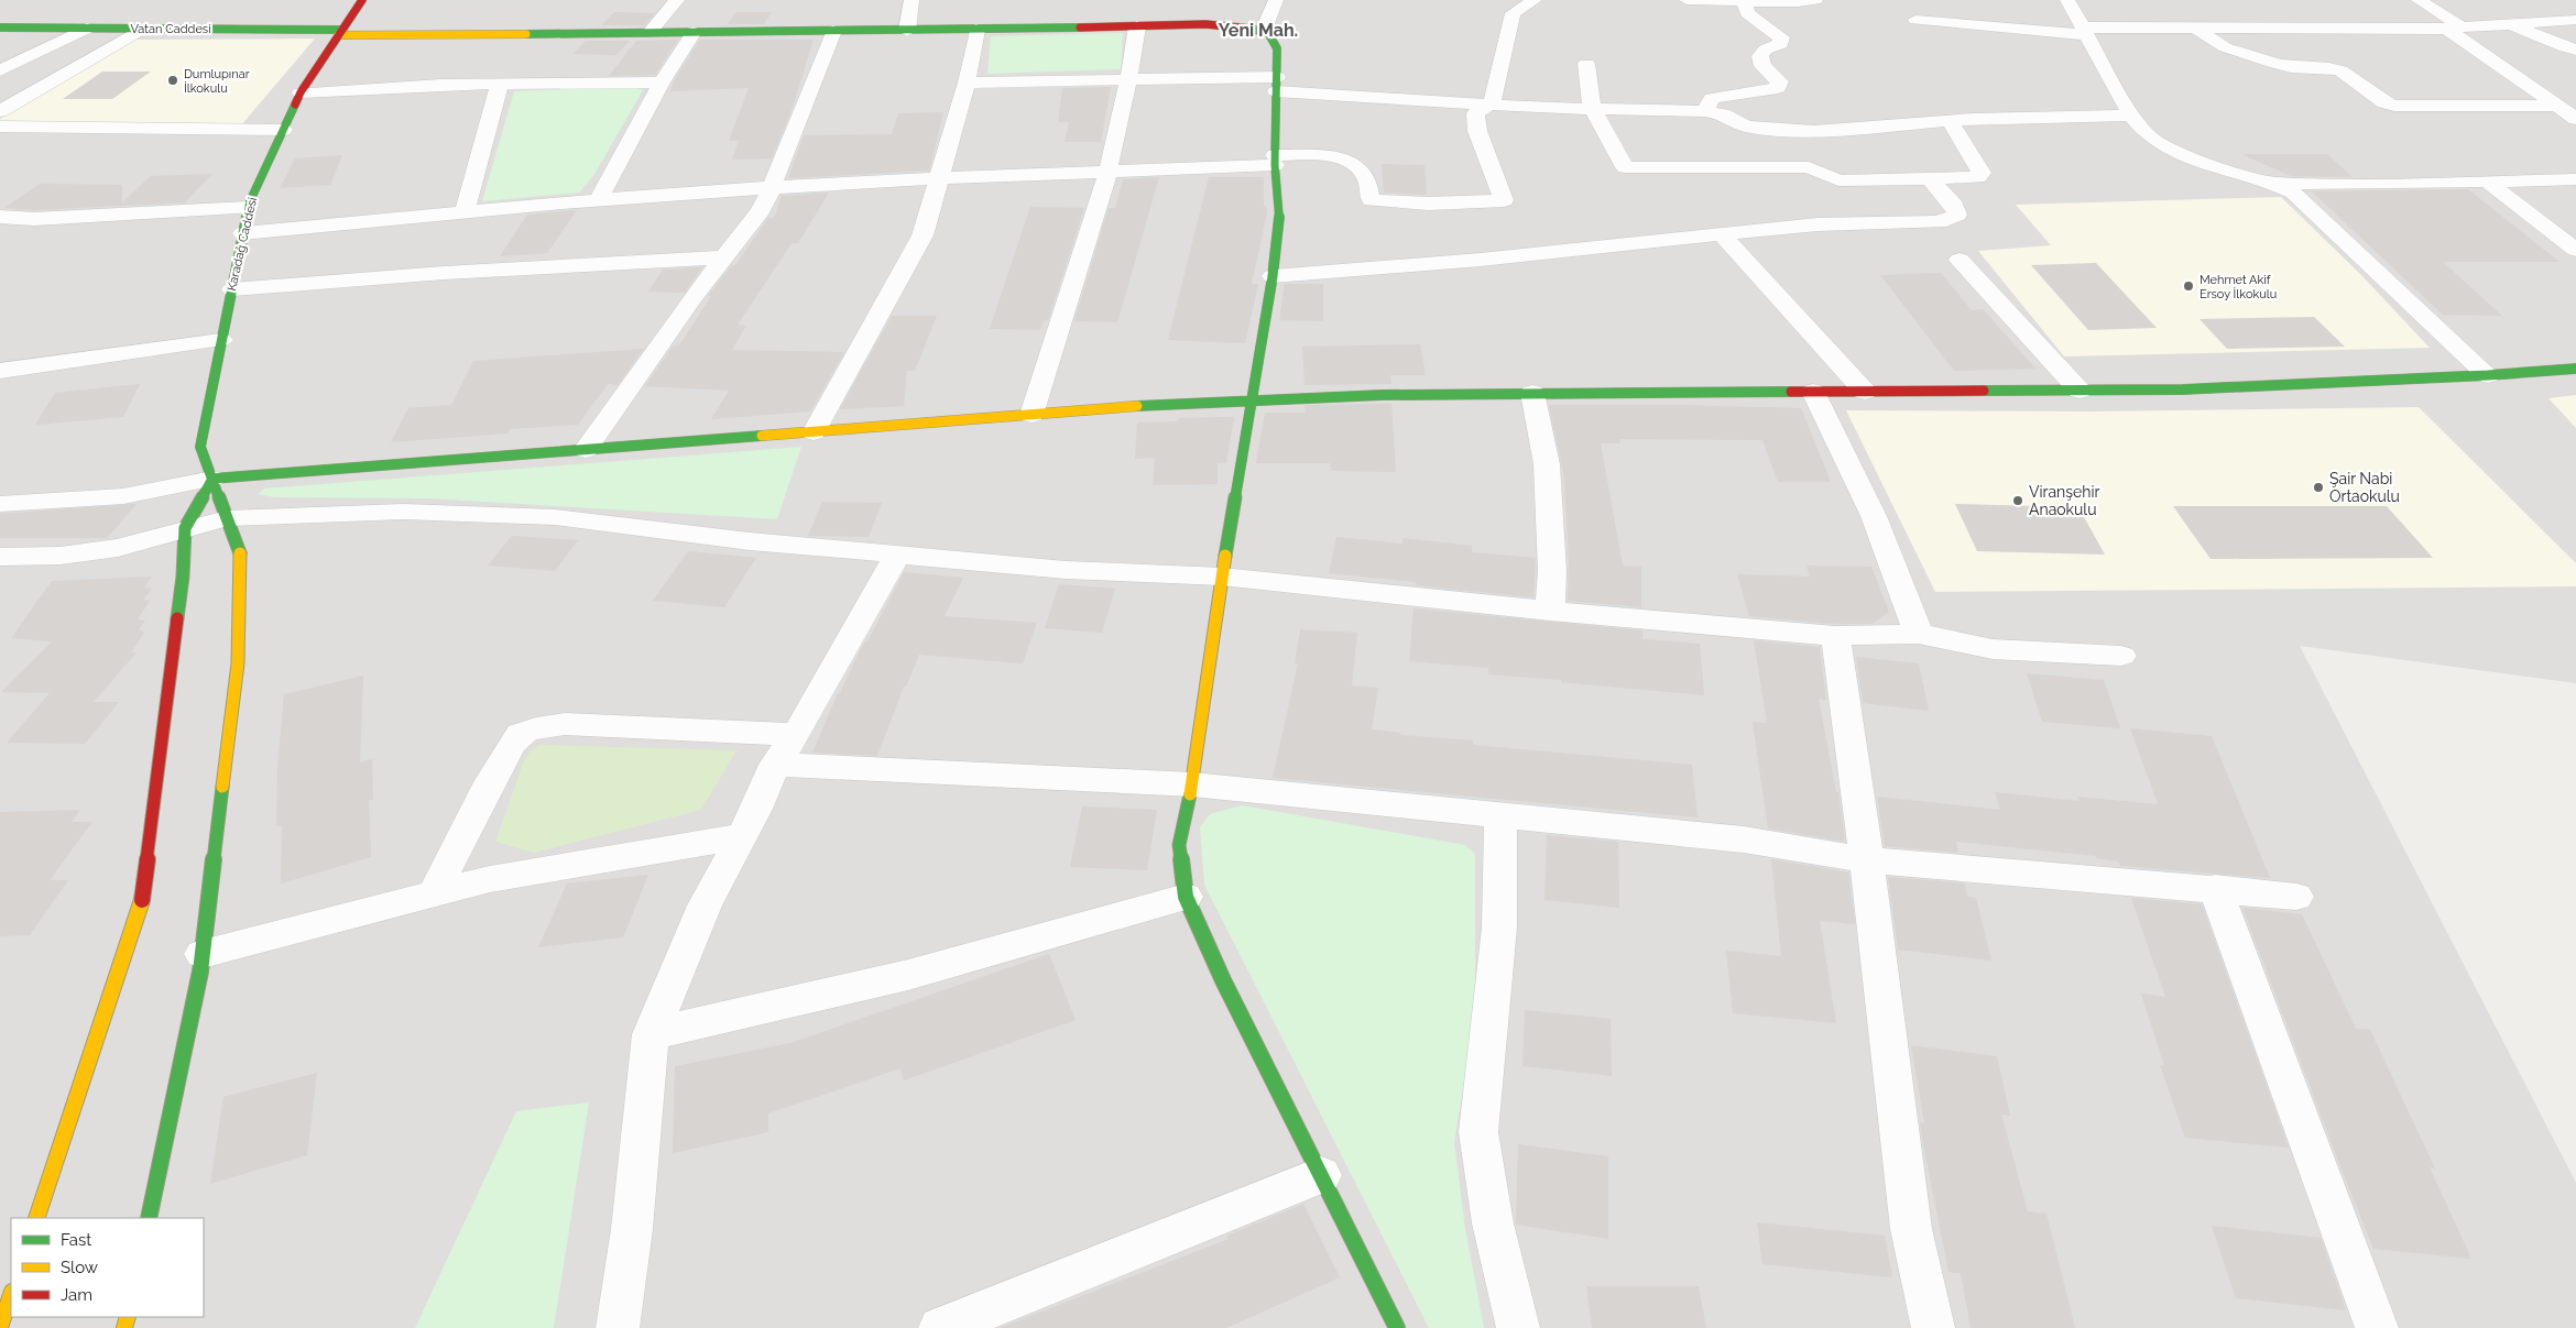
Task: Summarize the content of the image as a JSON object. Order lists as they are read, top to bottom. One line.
{"streets":{"street":["Vatan Caddesi","Karadağ Caddesi"]},"crossings":[["Vatan Caddesi","Karadağ Caddesi"]],"districts":["Yeni Mah."],"places":["Dumlupınar İlkokulu","Mehmet Akif Ersoy İlkokulu","Şair Nabi Ortaokulu","Viranşehir Anaokulu"],"legend":["Fast","Slow","Jam"]}
